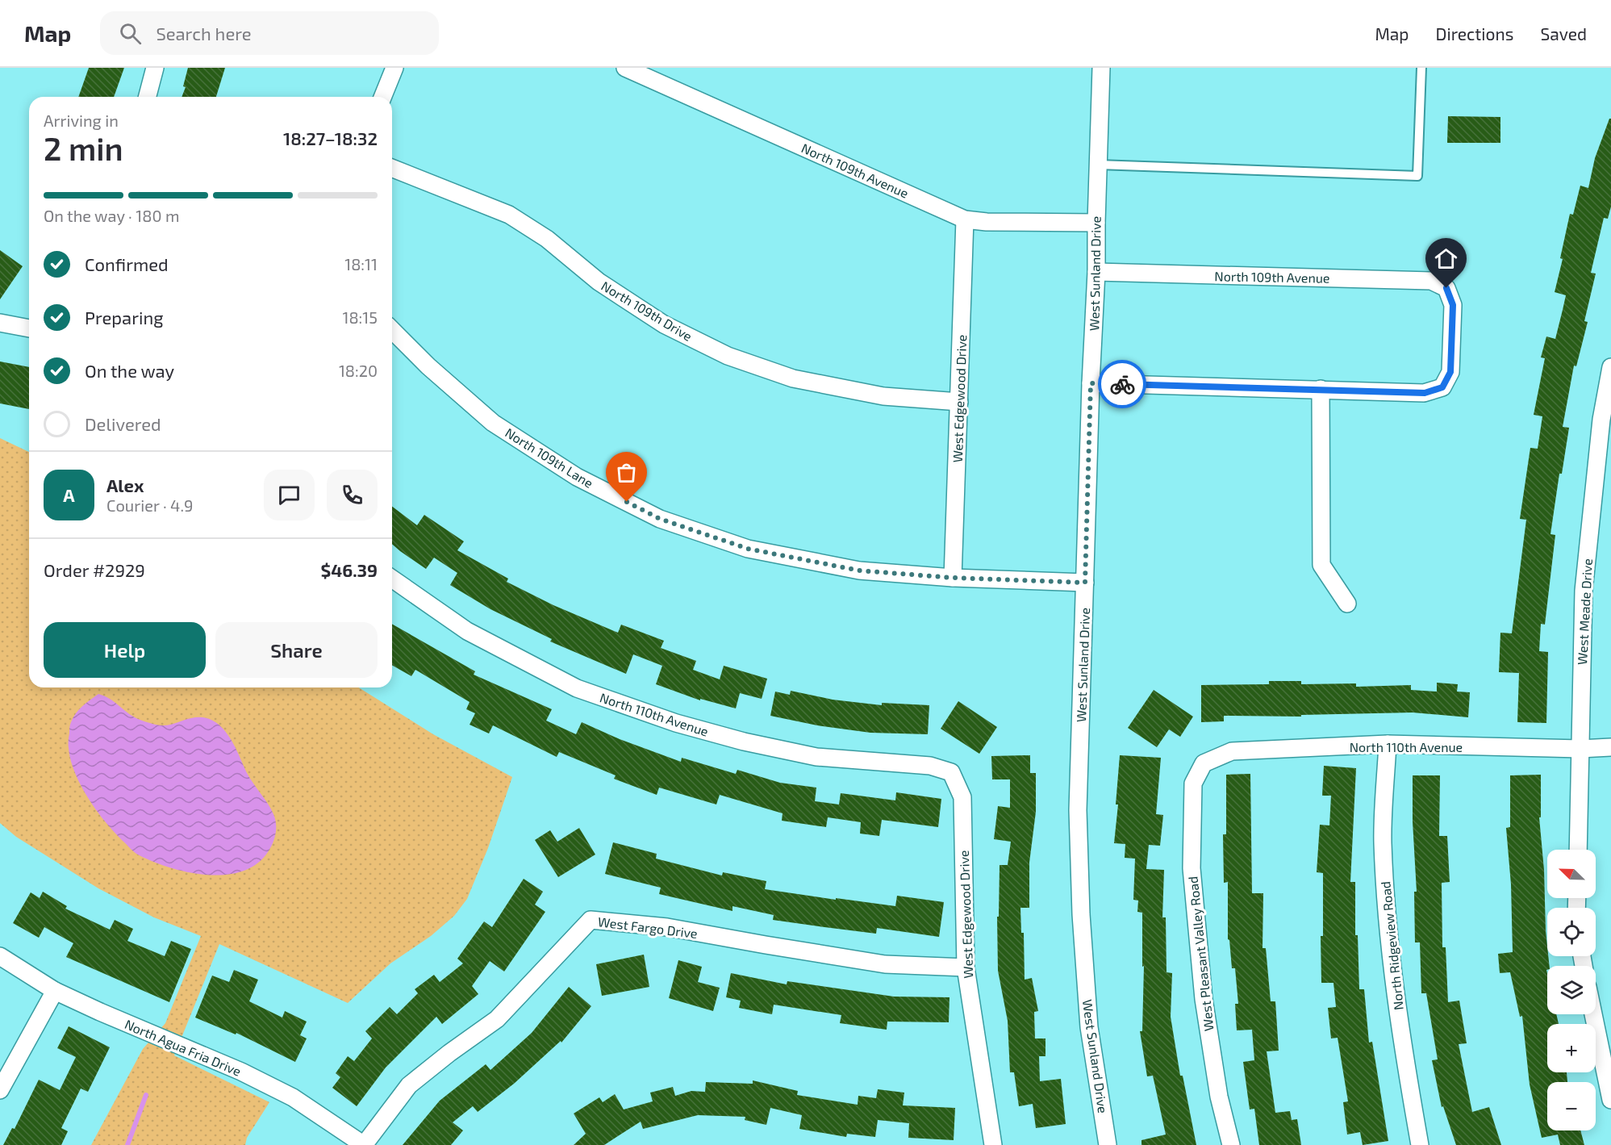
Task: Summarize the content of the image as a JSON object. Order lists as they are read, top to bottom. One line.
{"streets":{"street":["North 109th Avenue","West Sunland Drive","North 109th Drive","West Edgewood Drive","North 109th Lane","West Meade Drive","North 110th Avenue","West Fargo Drive","North Ridgeview Road","West Pleasant Valley Road","North Agua Fria Drive"]},"crossings":[["North 109th Avenue","West Sunland Drive"],["North 109th Avenue","West Edgewood Drive"],["West Sunland Drive","North 109th Lane"],["North 109th Drive","West Edgewood Drive"],["West Edgewood Drive","North 109th Lane"],["West Edgewood Drive","North 110th Avenue"],["West Edgewood Drive","West Fargo Drive"],["West Meade Drive","North 110th Avenue"],["North 110th Avenue","North Ridgeview Road"],["North 110th Avenue","West Pleasant Valley Road"],["West Fargo Drive","North Agua Fria Drive"]],"north":"top left","page":{"header":"Map","search":"Search here","nav":["Map","Directions","Saved"],"heading":["2 min","Arriving in","18:27–18:32"],"panel":["Alex","Courier · 4.9","Order #2929","$46.39"],"bar":"On the way · 180 m","list":[["Confirmed","18:11"],["Preparing","18:15"],["On the way","18:20"],"Delivered"],"round":"A","buttons":["Help","Share"],"map_buttons":["+","−"]}}
